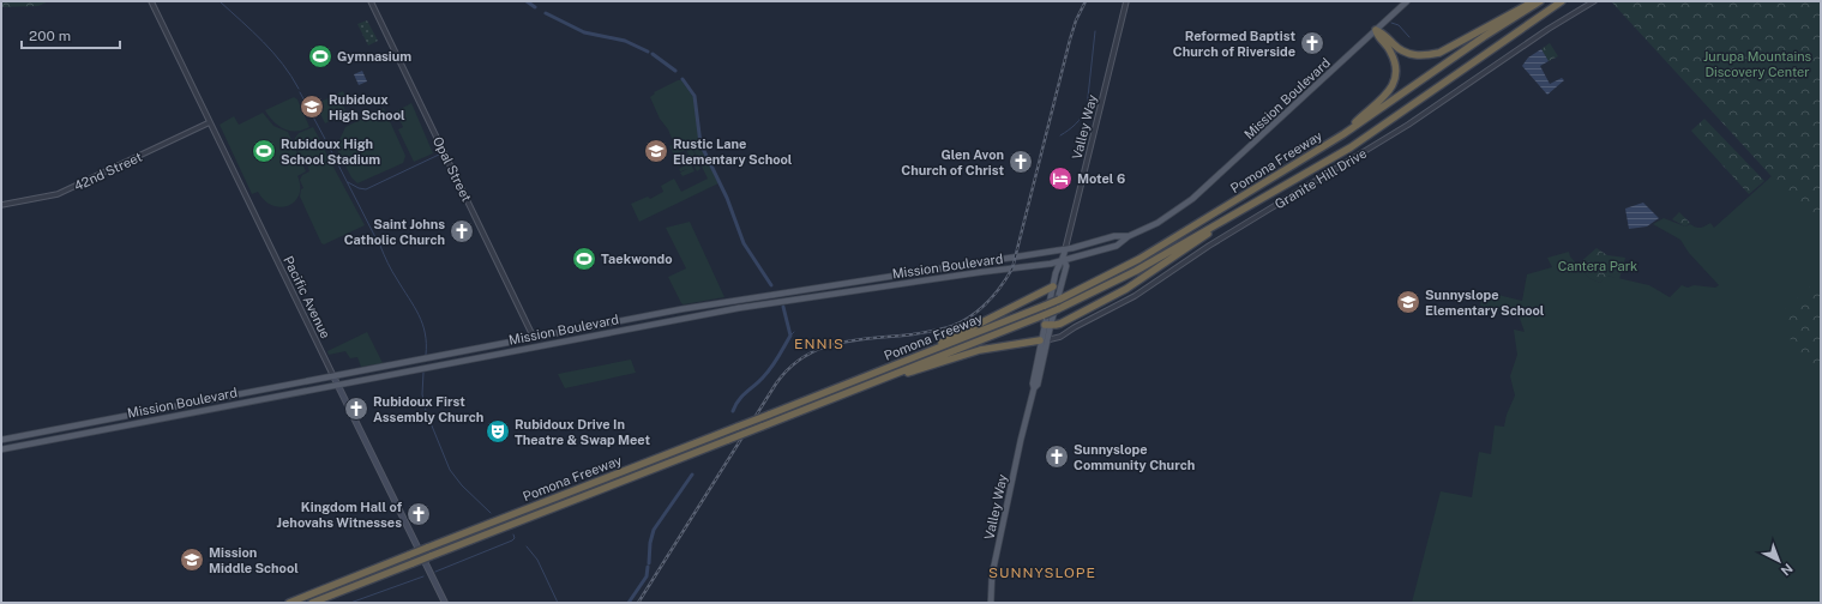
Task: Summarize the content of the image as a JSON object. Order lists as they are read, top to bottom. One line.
{"streets":{"highway":["Pomona Freeway"],"main road":["Mission Boulevard","Valley Way","Pacific Avenue"],"street":["Opal Street","42nd Street","Granite Hill Drive"]},"crossings":[["Mission Boulevard","Valley Way"],["Mission Boulevard","Opal Street"],["Mission Boulevard","Pacific Avenue"],["Valley Way","Granite Hill Drive"],["42nd Street","Pacific Avenue"]],"districts":["ENNIS","SUNNYSLOPE"],"parks":["Jurupa Mountains Discovery Center","Cantera Park"],"places":{"church":["Reformed Baptist Church of Riverside","Glen Avon Church of Christ","Saint Johns Catholic Church","Rubidoux First Assembly Church","Sunnyslope Community Church","Kingdom Hall of Jehovahs Witnesses"],"sports":["Gymnasium","Rubidoux High School Stadium","Taekwondo"],"school or university":["Rubidoux High School","Rustic Lane Elementary School","Sunnyslope Elementary School","Mission Middle School"],"hotel":["Motel 6"],"theatre":["Rubidoux Drive In Theatre & Swap Meet"]},"scale_bar":"200 m","north":"bottom right"}
